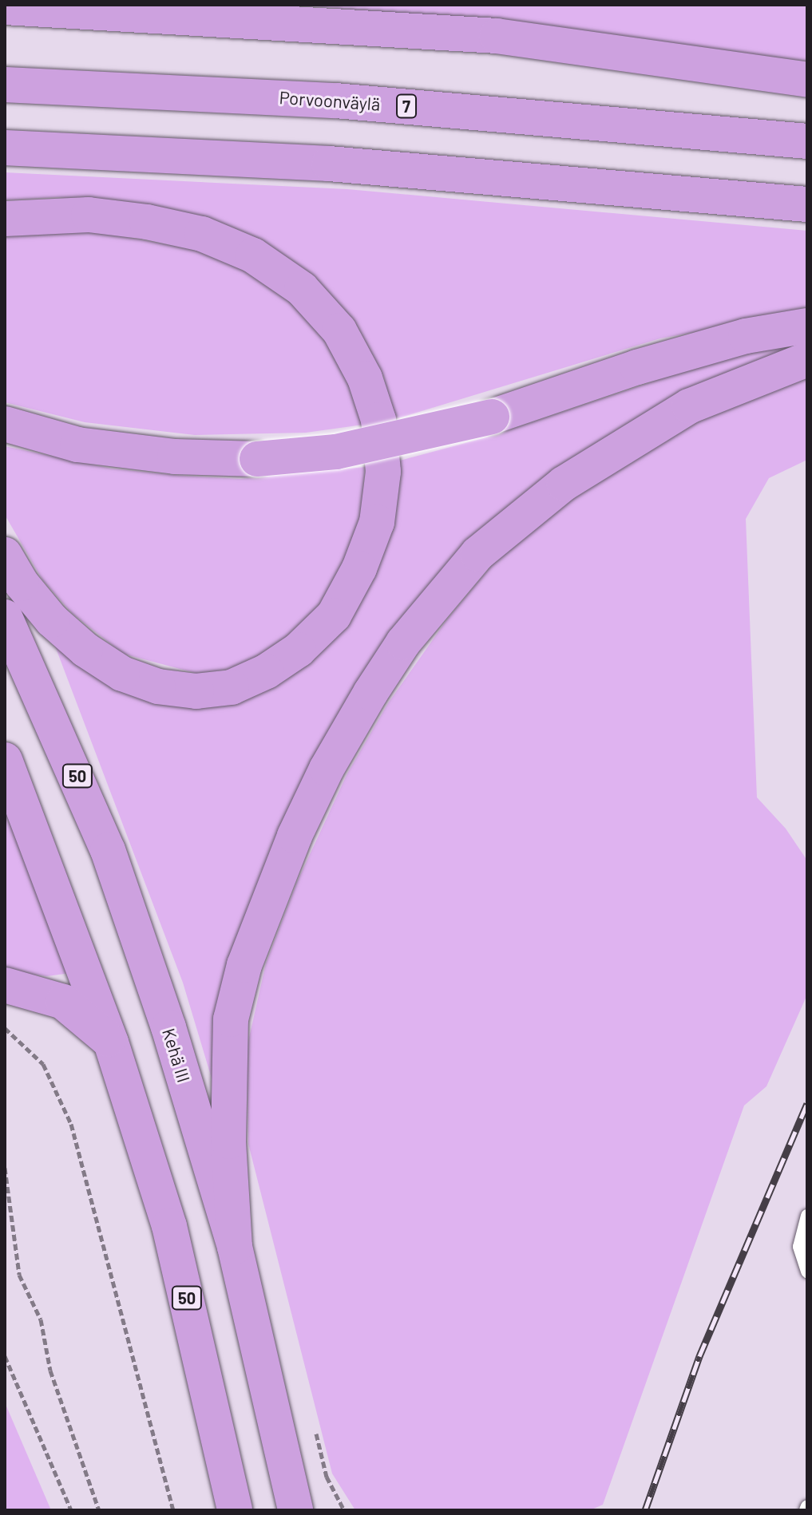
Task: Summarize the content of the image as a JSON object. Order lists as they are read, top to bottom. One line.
{"streets":{"highway":["Porvoonväylä","7","50","Kehä III"]}}
